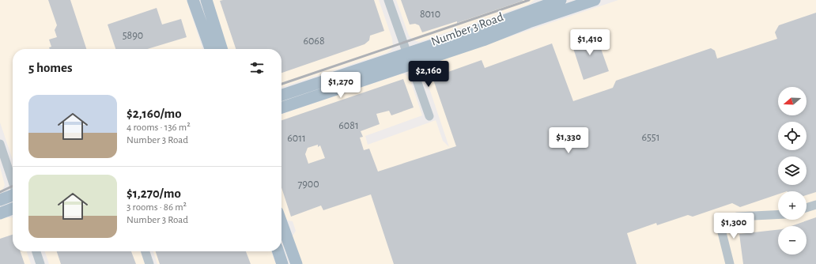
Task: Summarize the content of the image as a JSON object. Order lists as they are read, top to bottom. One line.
{"streets":{"main road":["Number 3 Road"]},"house_numbers":["8010","5890","6068","6081","6551","6011","7900"],"north":"left","page":{"price":["$1,410","$2,160","$1,270","$1,330","$1,300"],"heading":"5 homes","map_buttons":["+","−"],"list":[{"name":"$2,160/mo","note":"4 rooms · 136 m² · Number 3 Road"},{"name":"$1,270/mo","note":"3 rooms · 86 m² · Number 3 Road"}]}}
